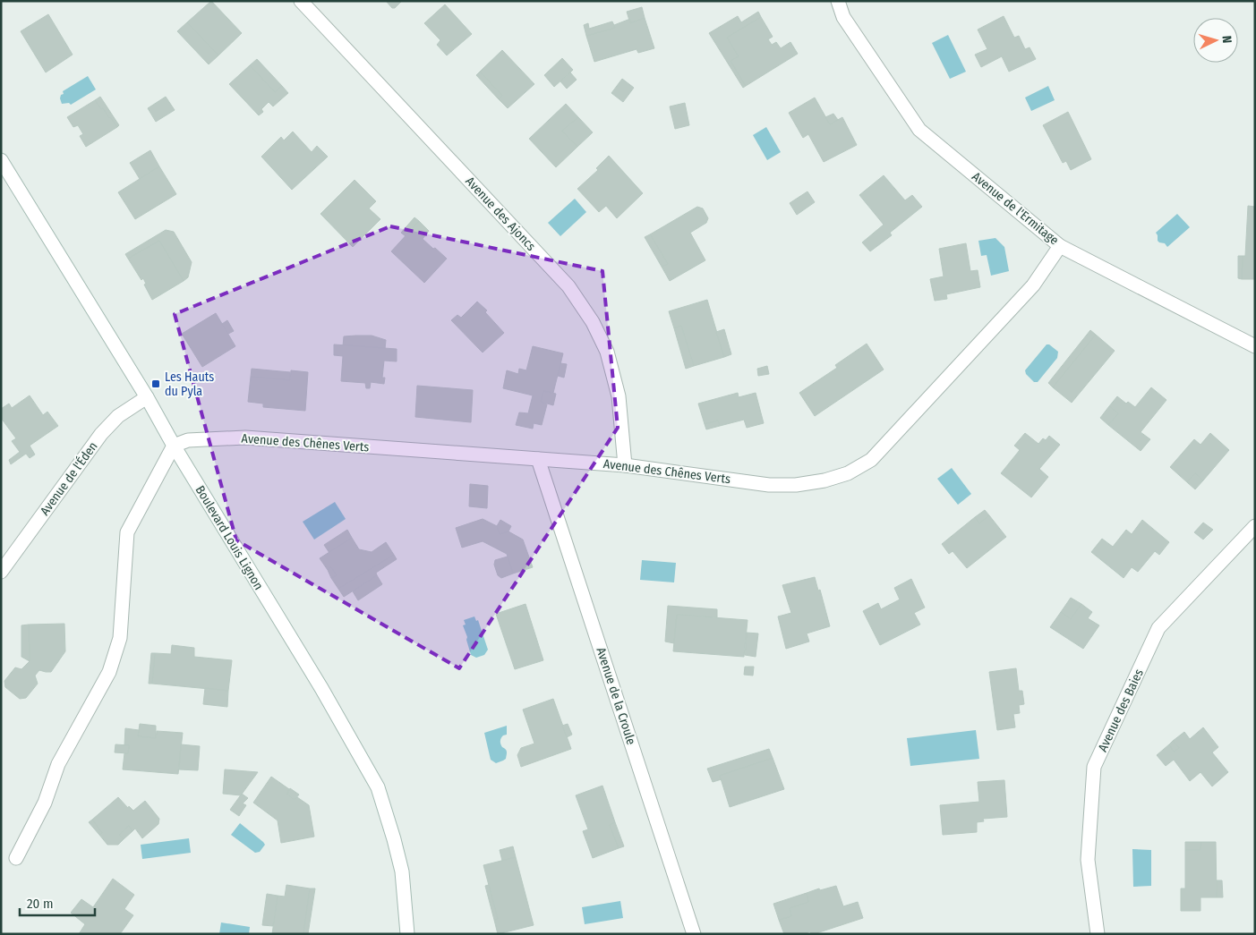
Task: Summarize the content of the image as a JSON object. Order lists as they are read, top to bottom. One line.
{"streets":{"street":["Avenue de l'Ermitage","Avenue des Ajoncs","Avenue des Chênes Verts","Avenue de l'Éden","Boulevard Louis Lignon","Avenue de la Croule","Avenue des Baies"]},"crossings":[["Avenue de l'Ermitage","Avenue des Chênes Verts"],["Avenue des Ajoncs","Avenue des Chênes Verts"],["Avenue des Chênes Verts","Boulevard Louis Lignon"],["Avenue des Chênes Verts","Avenue de la Croule"],["Avenue de l'Éden","Boulevard Louis Lignon"]],"places":{"transit":["Les Hauts du Pyla"]},"scale_bar":"20 m","north":"right"}
